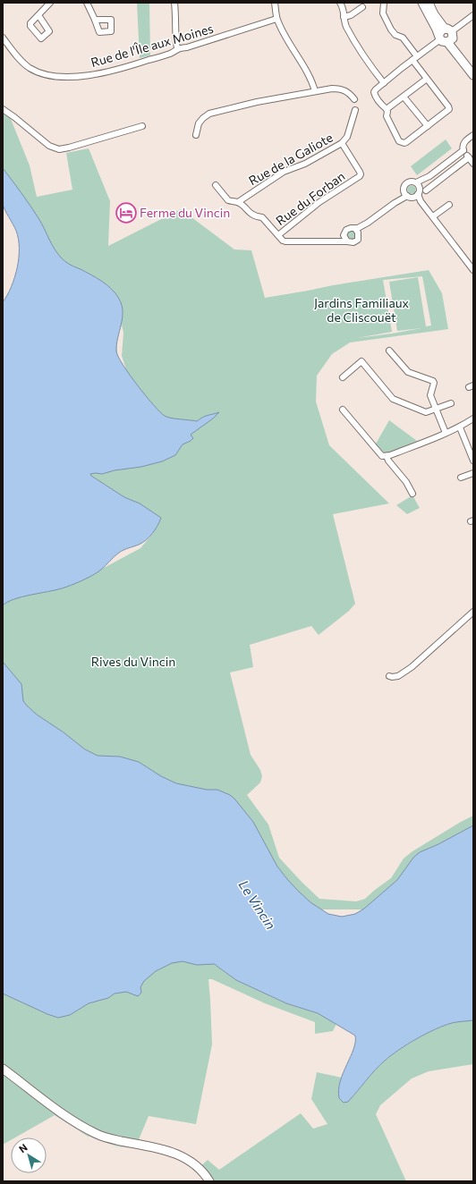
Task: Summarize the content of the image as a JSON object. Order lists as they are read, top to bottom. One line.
{"streets":{"street":["Rue de l'Île aux Moines","Rue de la Galiote","Rue du Forban"]},"crossings":[["Rue de la Galiote","Rue du Forban"]],"water":["Le Vincin"],"parks":["Jardins Familiaux de Cliscouët","Rives du Vincin"],"places":{"hotel":["Ferme du Vincin"]},"north":"top left"}
